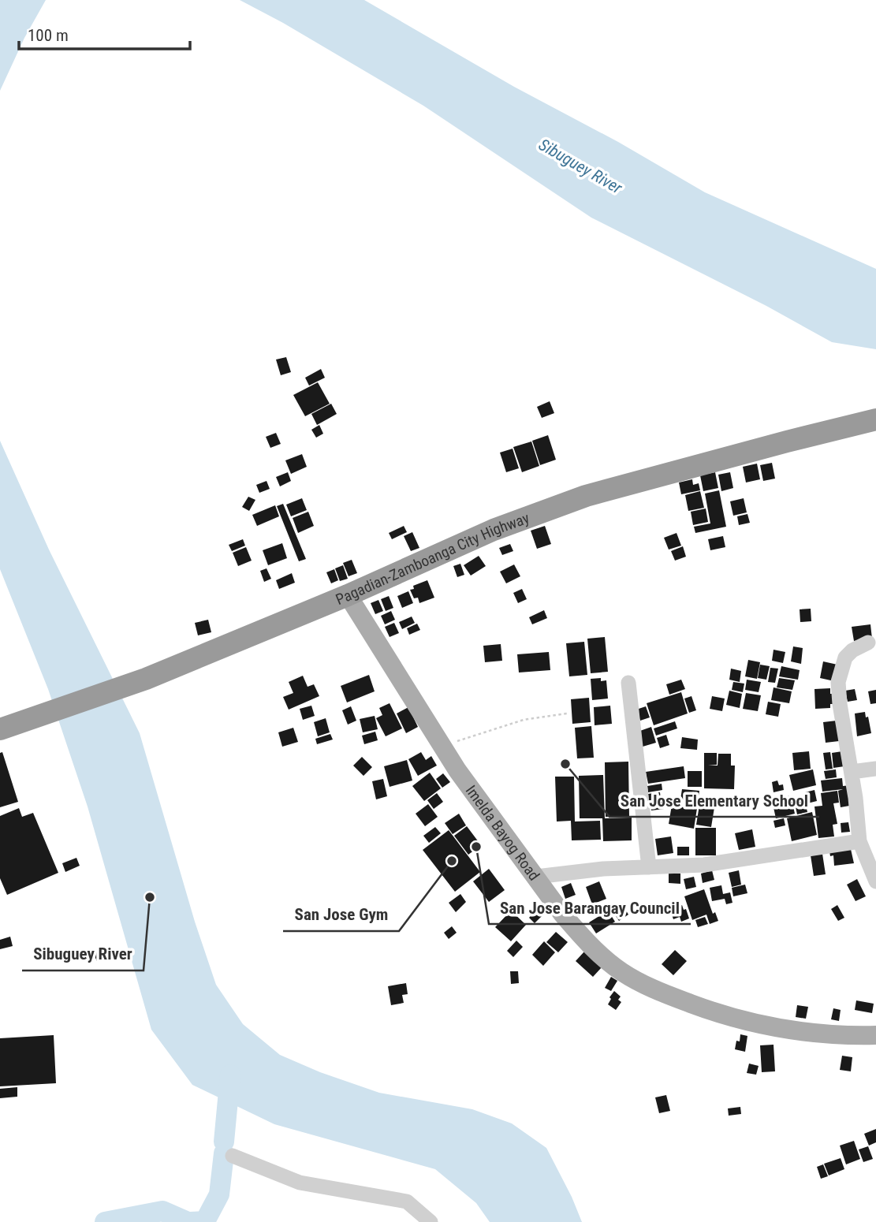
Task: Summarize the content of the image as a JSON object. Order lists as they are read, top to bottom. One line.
{"streets":{"highway":["Pagadian-Zamboanga City Highway"],"main road":["Imelda Bayog Road"]},"crossings":[["Pagadian-Zamboanga City Highway","Imelda Bayog Road"]],"water":["Sibuguey River"],"places":["San Jose Elementary School","San Jose Barangay Council","San Jose Gym","Sibuguey River"],"scale_bar":"100 m"}
